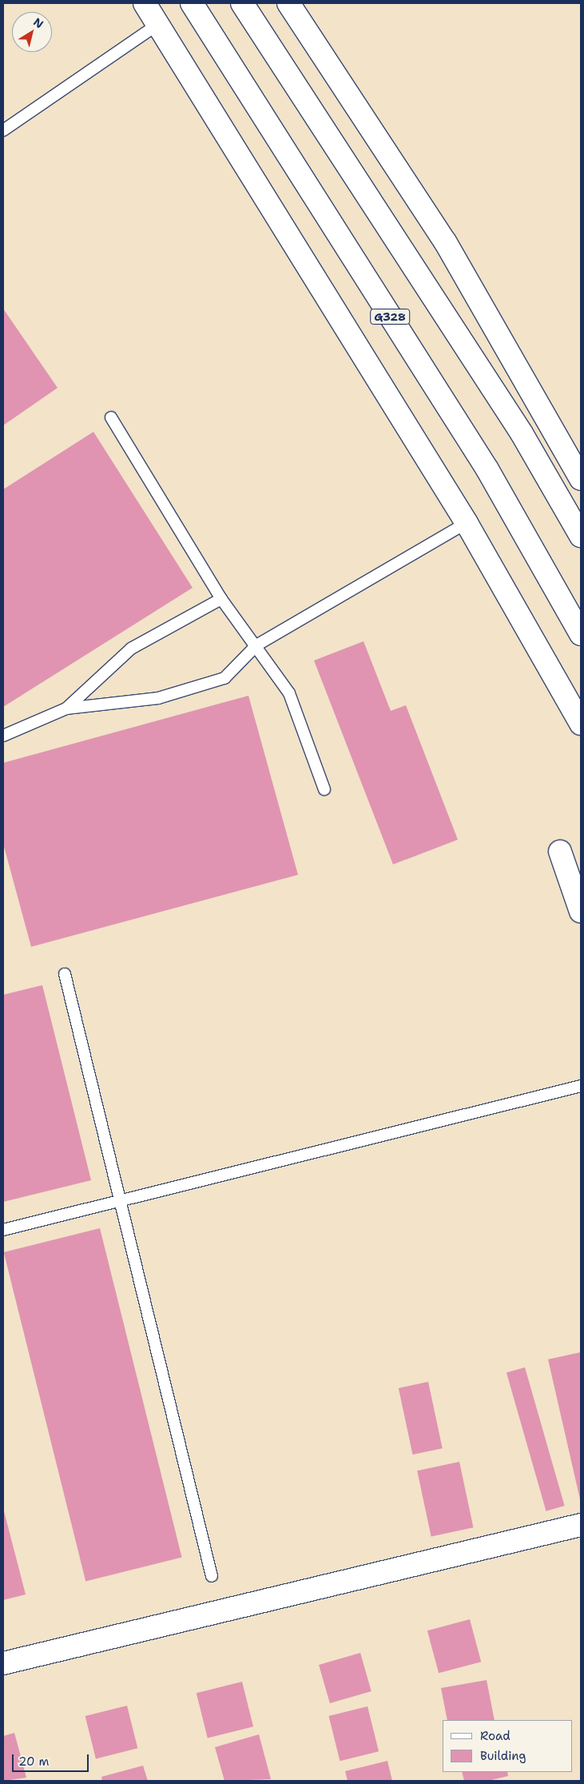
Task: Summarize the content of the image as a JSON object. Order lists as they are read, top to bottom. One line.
{"streets":{"main road":["G328"]},"legend":["Road","Building"],"scale_bar":"20 m","north":"top right"}
